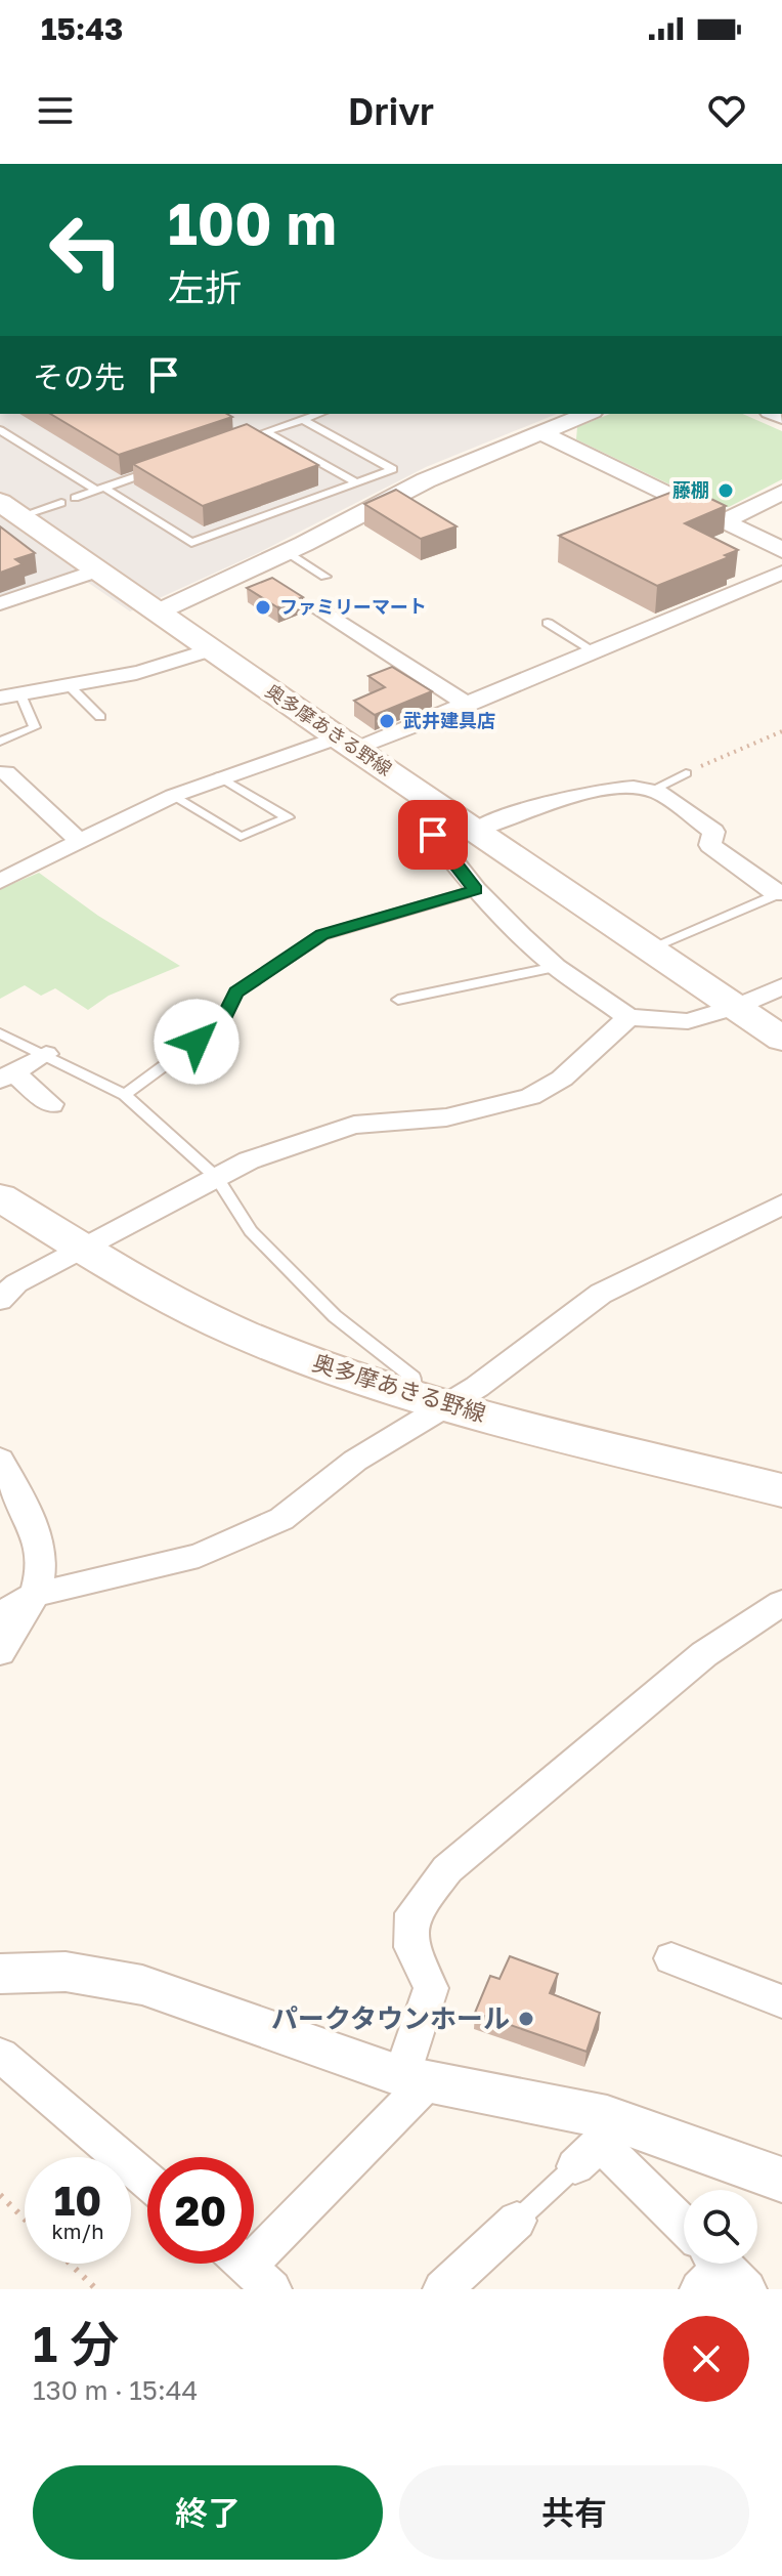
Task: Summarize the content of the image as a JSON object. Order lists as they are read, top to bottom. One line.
{"streets":{"main road":["奥多摩あきる野線"]},"places":["藤棚","ファミリーマート","武井建具店","パークタウンホール"],"page":{"status":"15:43","header":"Drivr","turn":["100 m","左折"],"then":"その先","speed":"10 km/h","limit":"20","heading":["1 分","130 m · 15:44"],"buttons":["終了","共有"]}}
